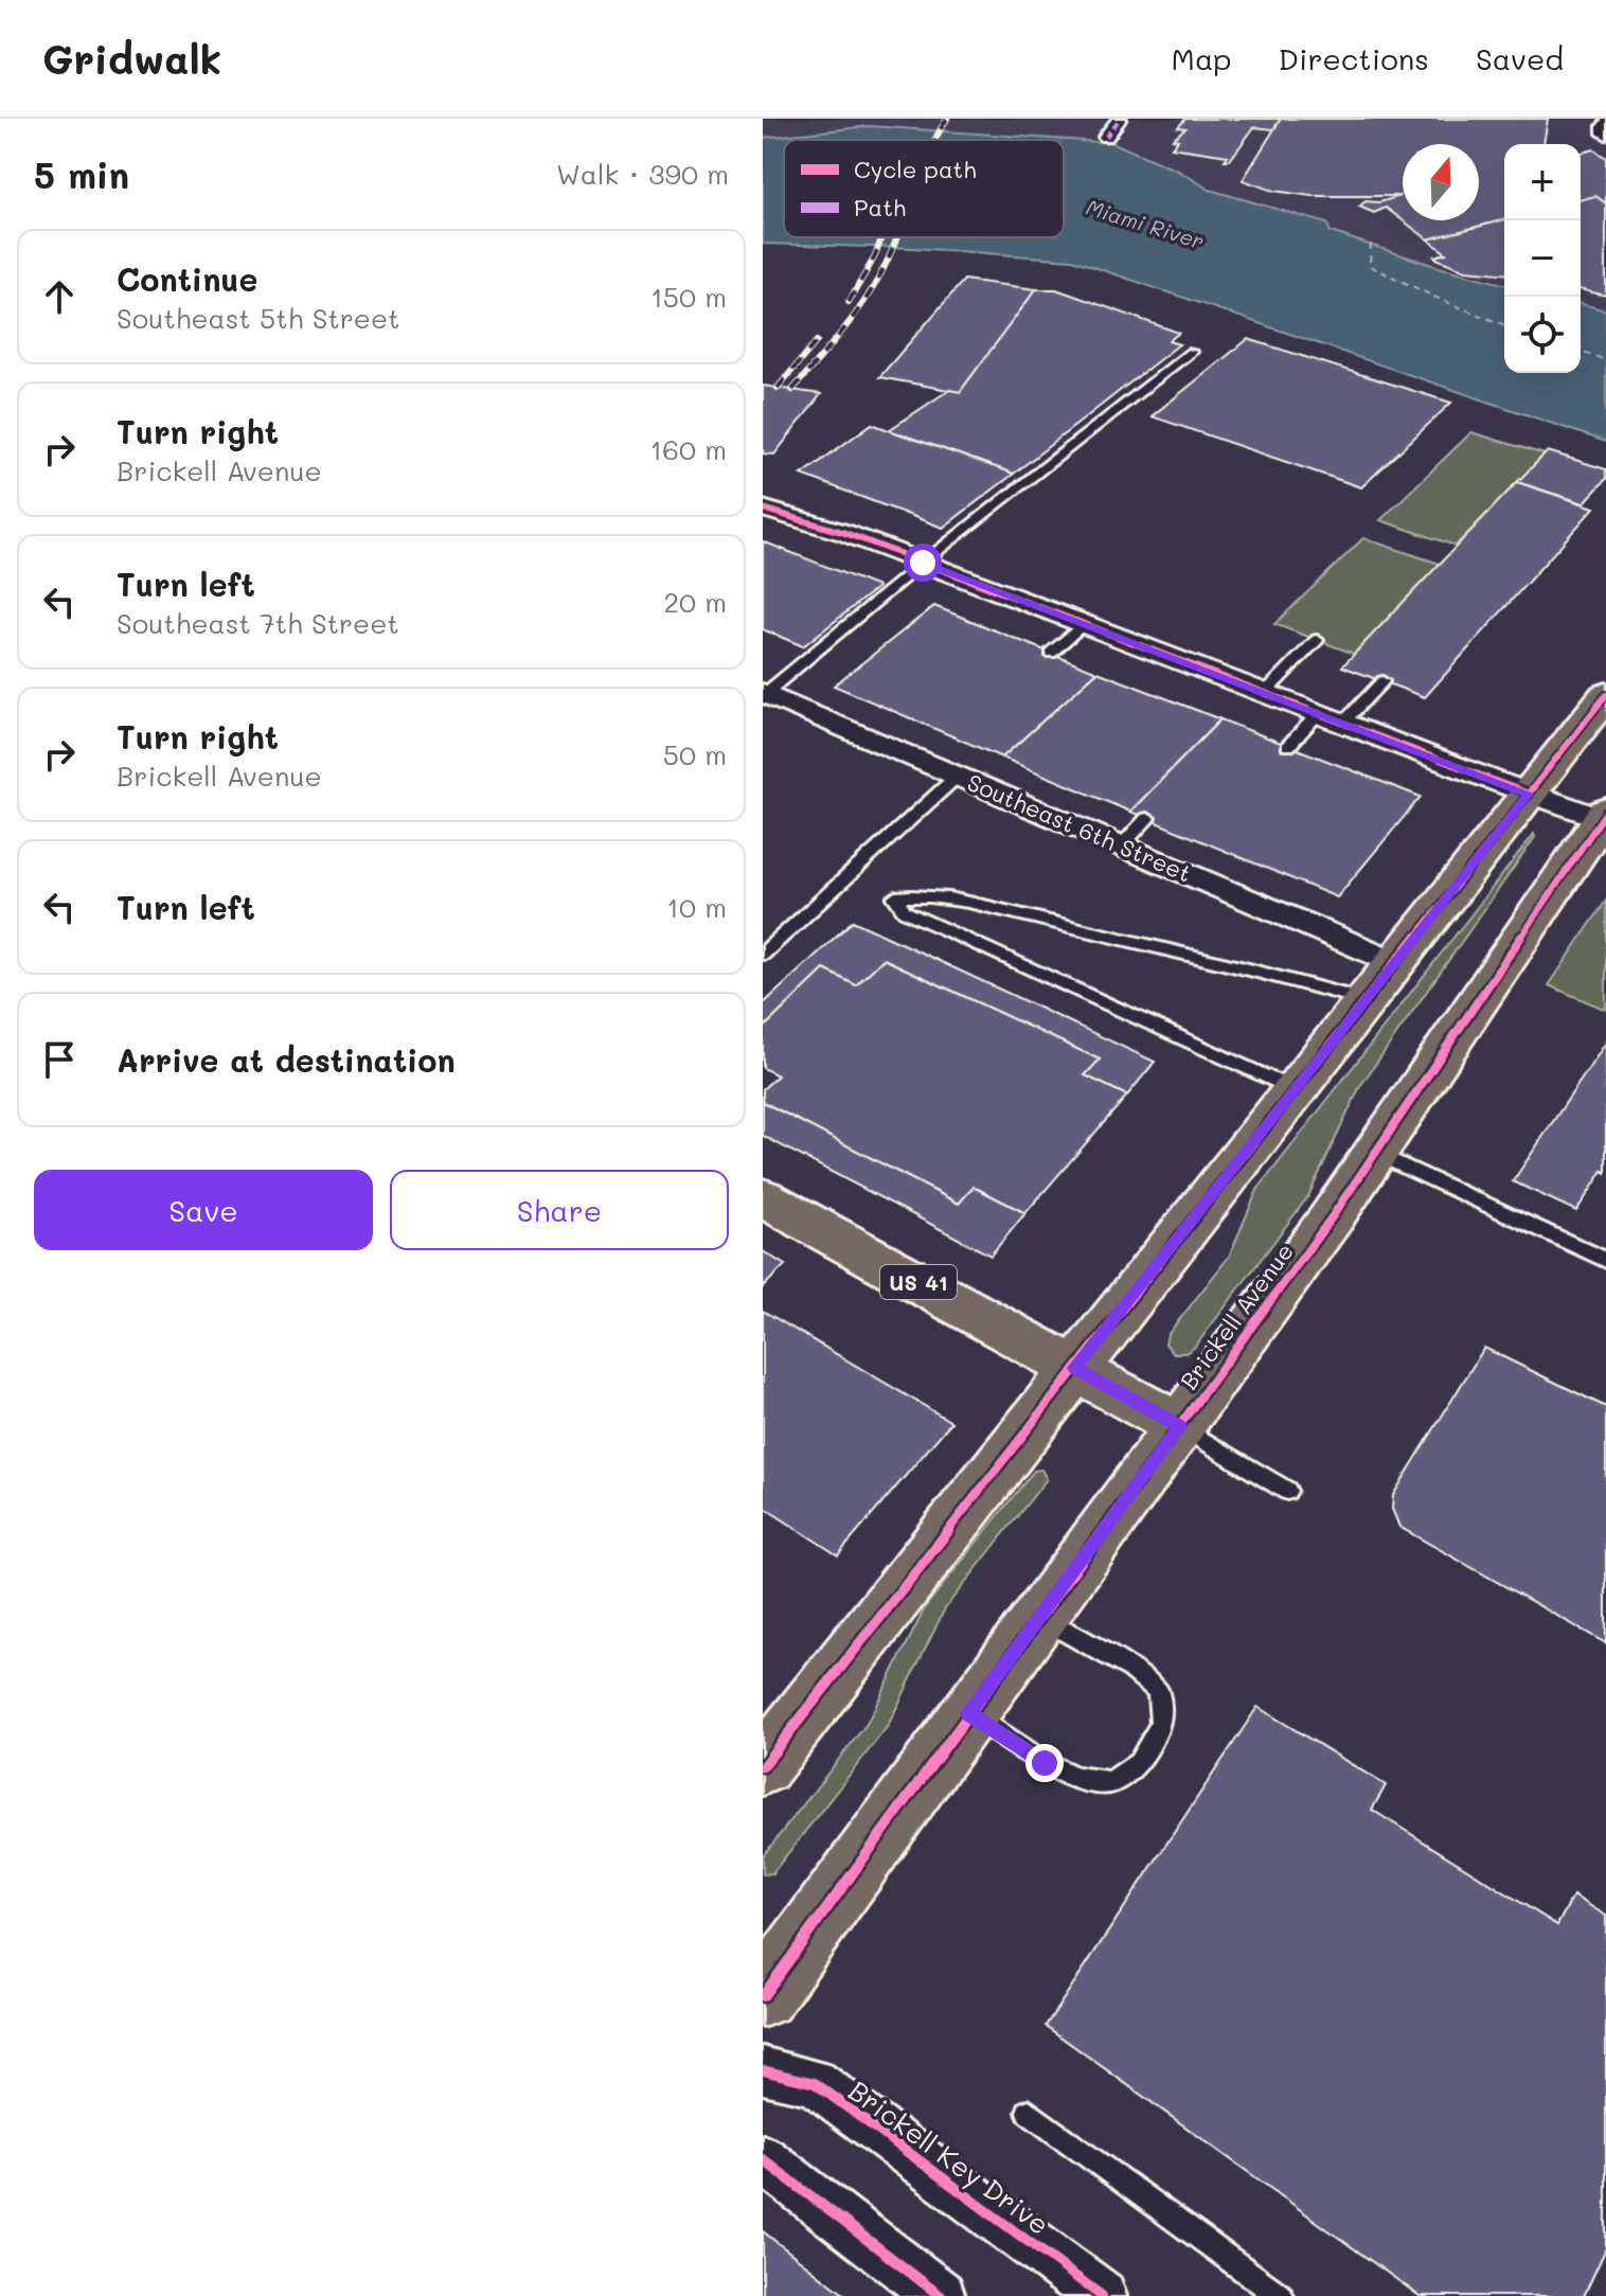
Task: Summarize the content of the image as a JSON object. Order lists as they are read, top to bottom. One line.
{"streets":{"main road":["US 41","Brickell Avenue"],"street":["Southeast 6th Street","Brickell Key Drive"]},"crossings":[["US 41","Brickell Avenue"]],"water":["Miami River"],"legend":["Cycle path","Path"],"north":"top","page":{"header":"Gridwalk","nav":["Map","Directions","Saved"],"heading":["5 min","Walk · 390 m"],"map_buttons":["+","−"],"list":[["Continue","Southeast 5th Street","150 m"],["Turn right","Brickell Avenue","160 m"],["Turn left","Southeast 7th Street","20 m"],["Turn right","Brickell Avenue","50 m"],["Turn left","10 m"],"Arrive at destination"],"buttons":["Save","Share"]}}
